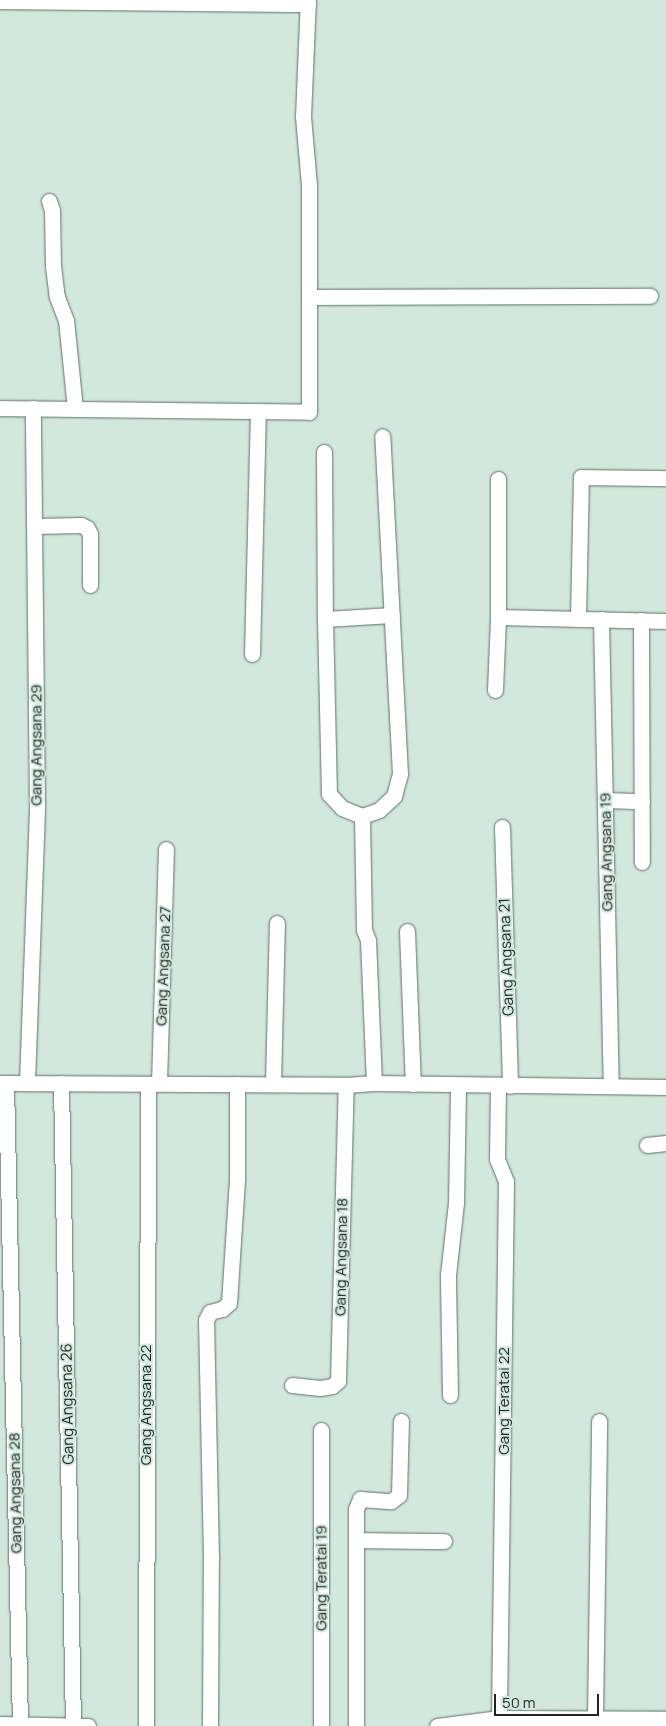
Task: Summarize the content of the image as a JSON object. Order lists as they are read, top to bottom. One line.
{"streets":{"street":["Gang Angsana 29","Gang Angsana 19","Gang Angsana 21","Gang Angsana 27","Gang Angsana 18","Gang Teratai 22","Gang Angsana 26","Gang Angsana 22","Gang Angsana 28","Gang Teratai 19"]},"crossings":[["Gang Angsana 21","Gang Teratai 22"],["Gang Angsana 27","Gang Angsana 22"]],"scale_bar":"50 m"}
